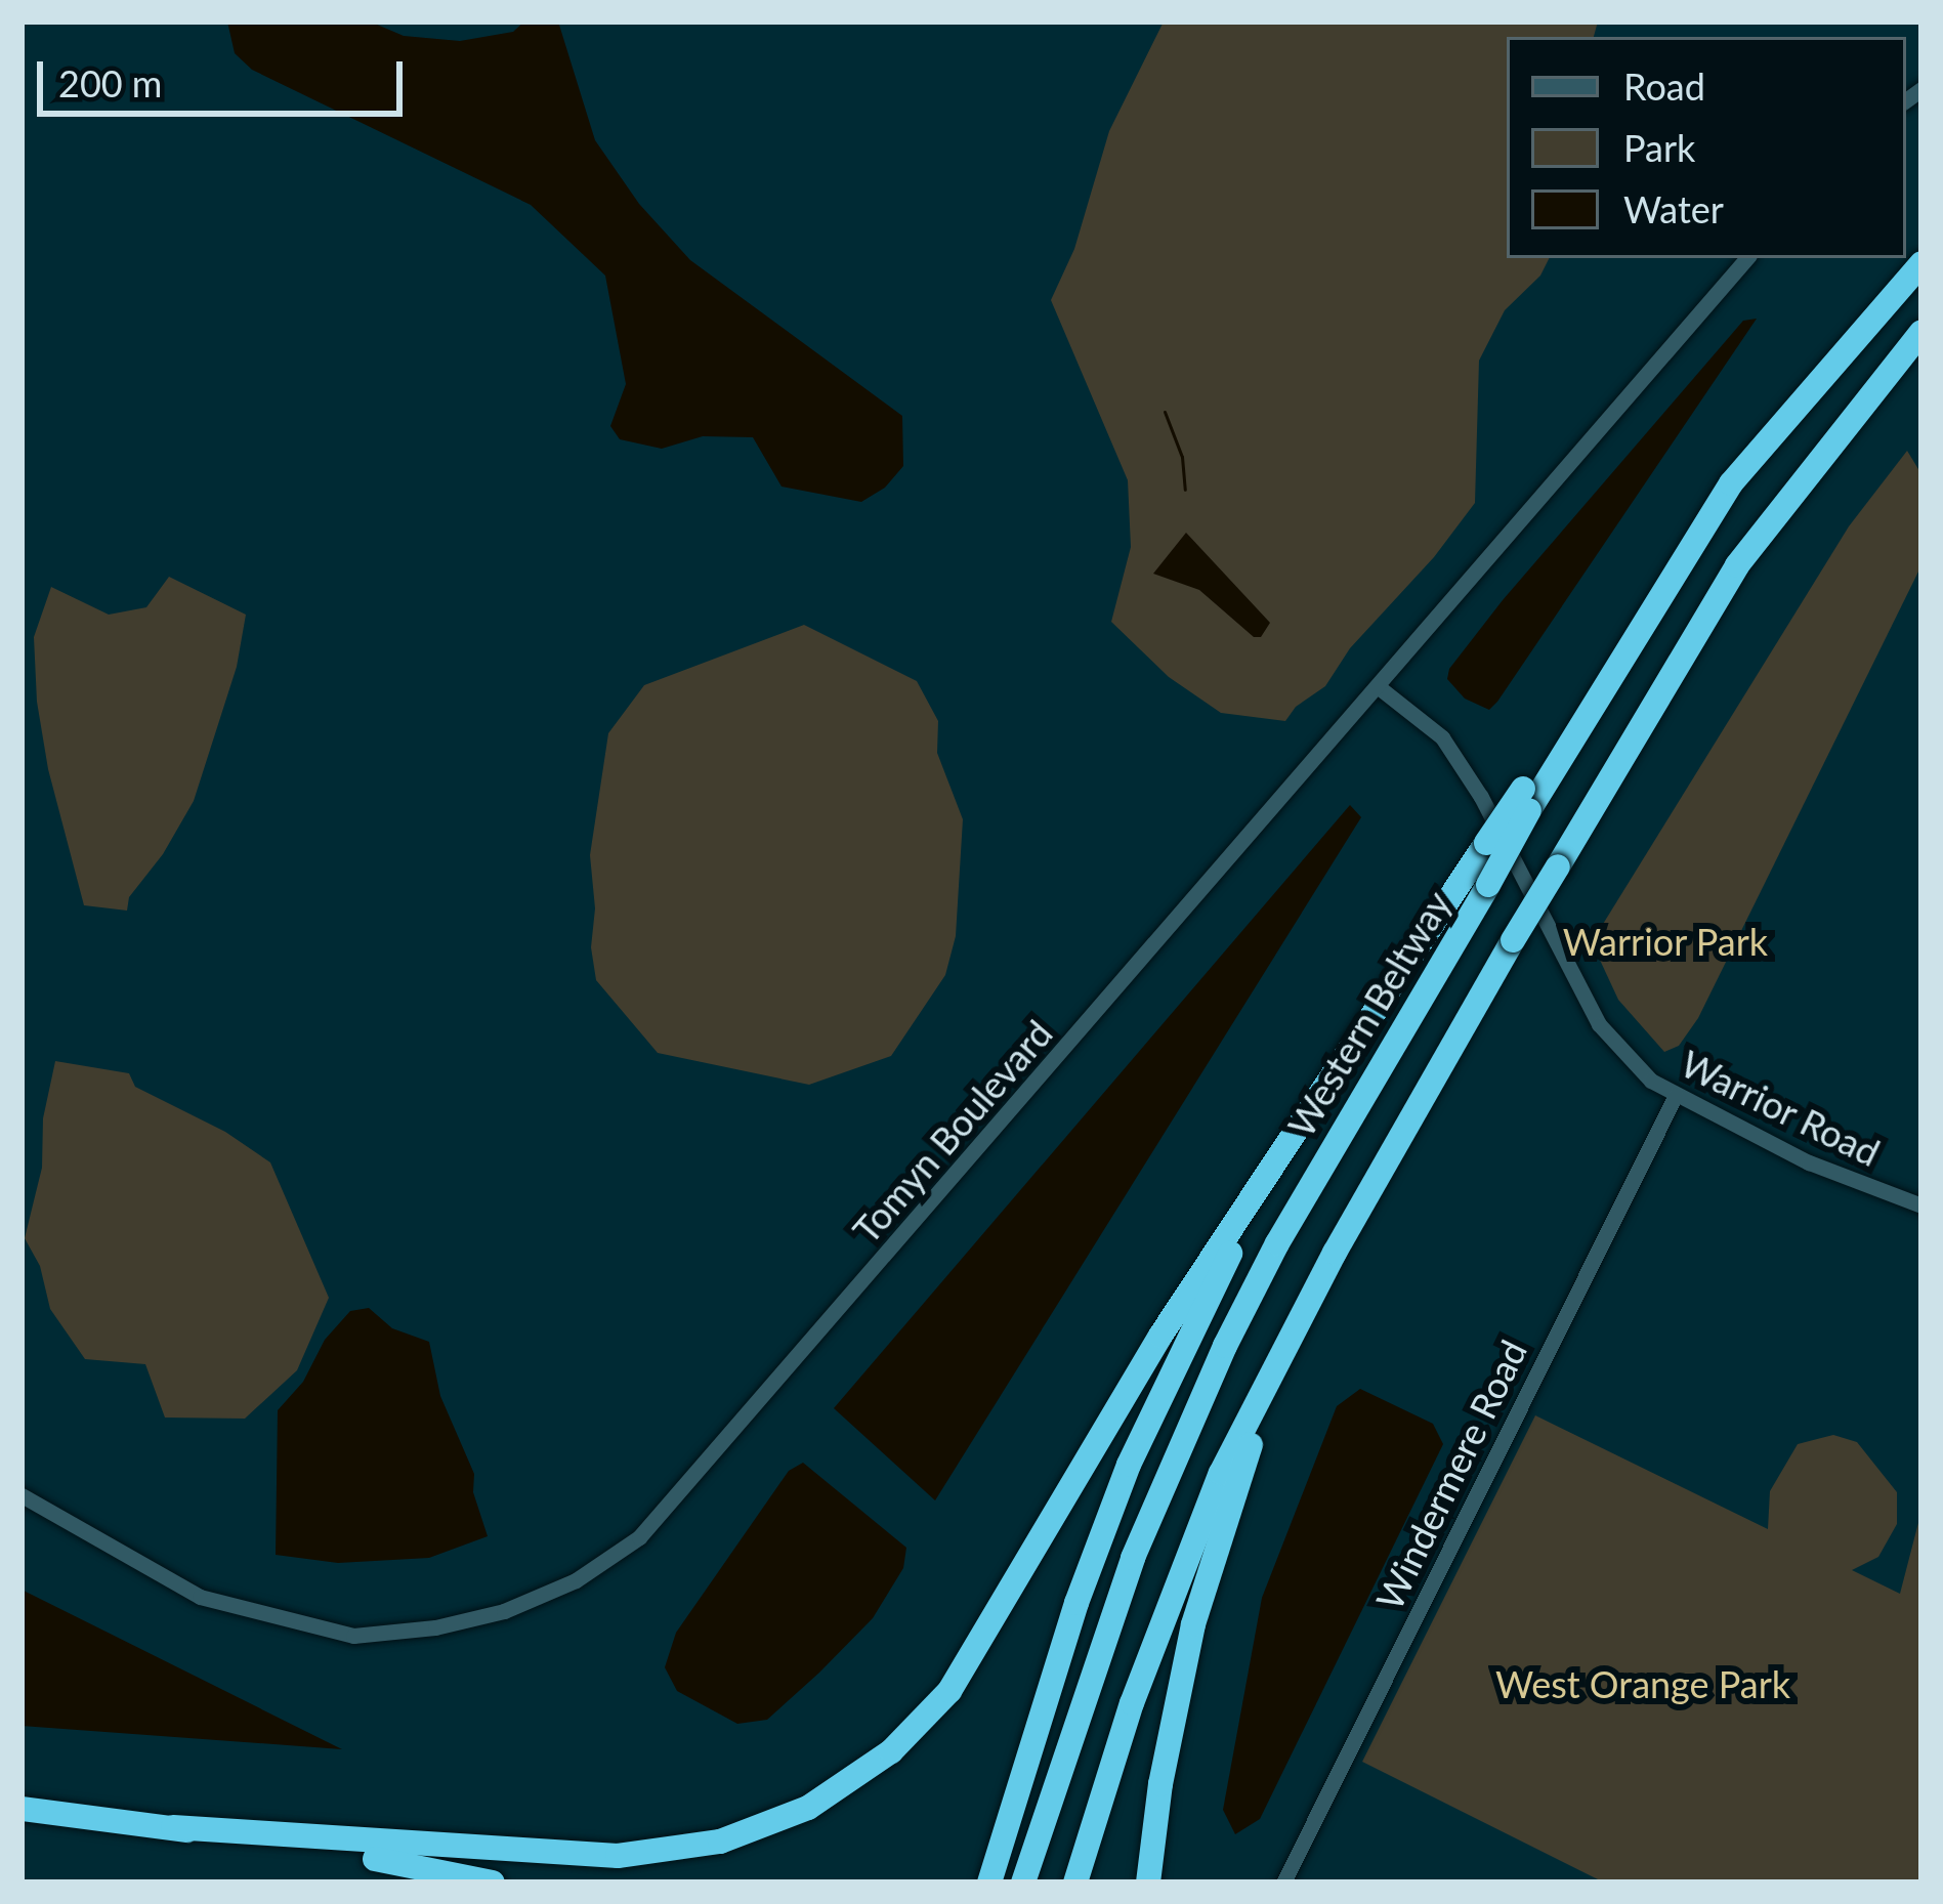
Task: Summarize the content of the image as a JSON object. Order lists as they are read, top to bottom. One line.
{"streets":{"highway":["Western Beltway"],"street":["Warrior Road","Tomyn Boulevard","Windermere Road"]},"crossings":[["Warrior Road","Tomyn Boulevard"],["Warrior Road","Windermere Road"]],"parks":["Warrior Park","West Orange Park"],"legend":["Road","Park","Water"],"scale_bar":"200 m"}
